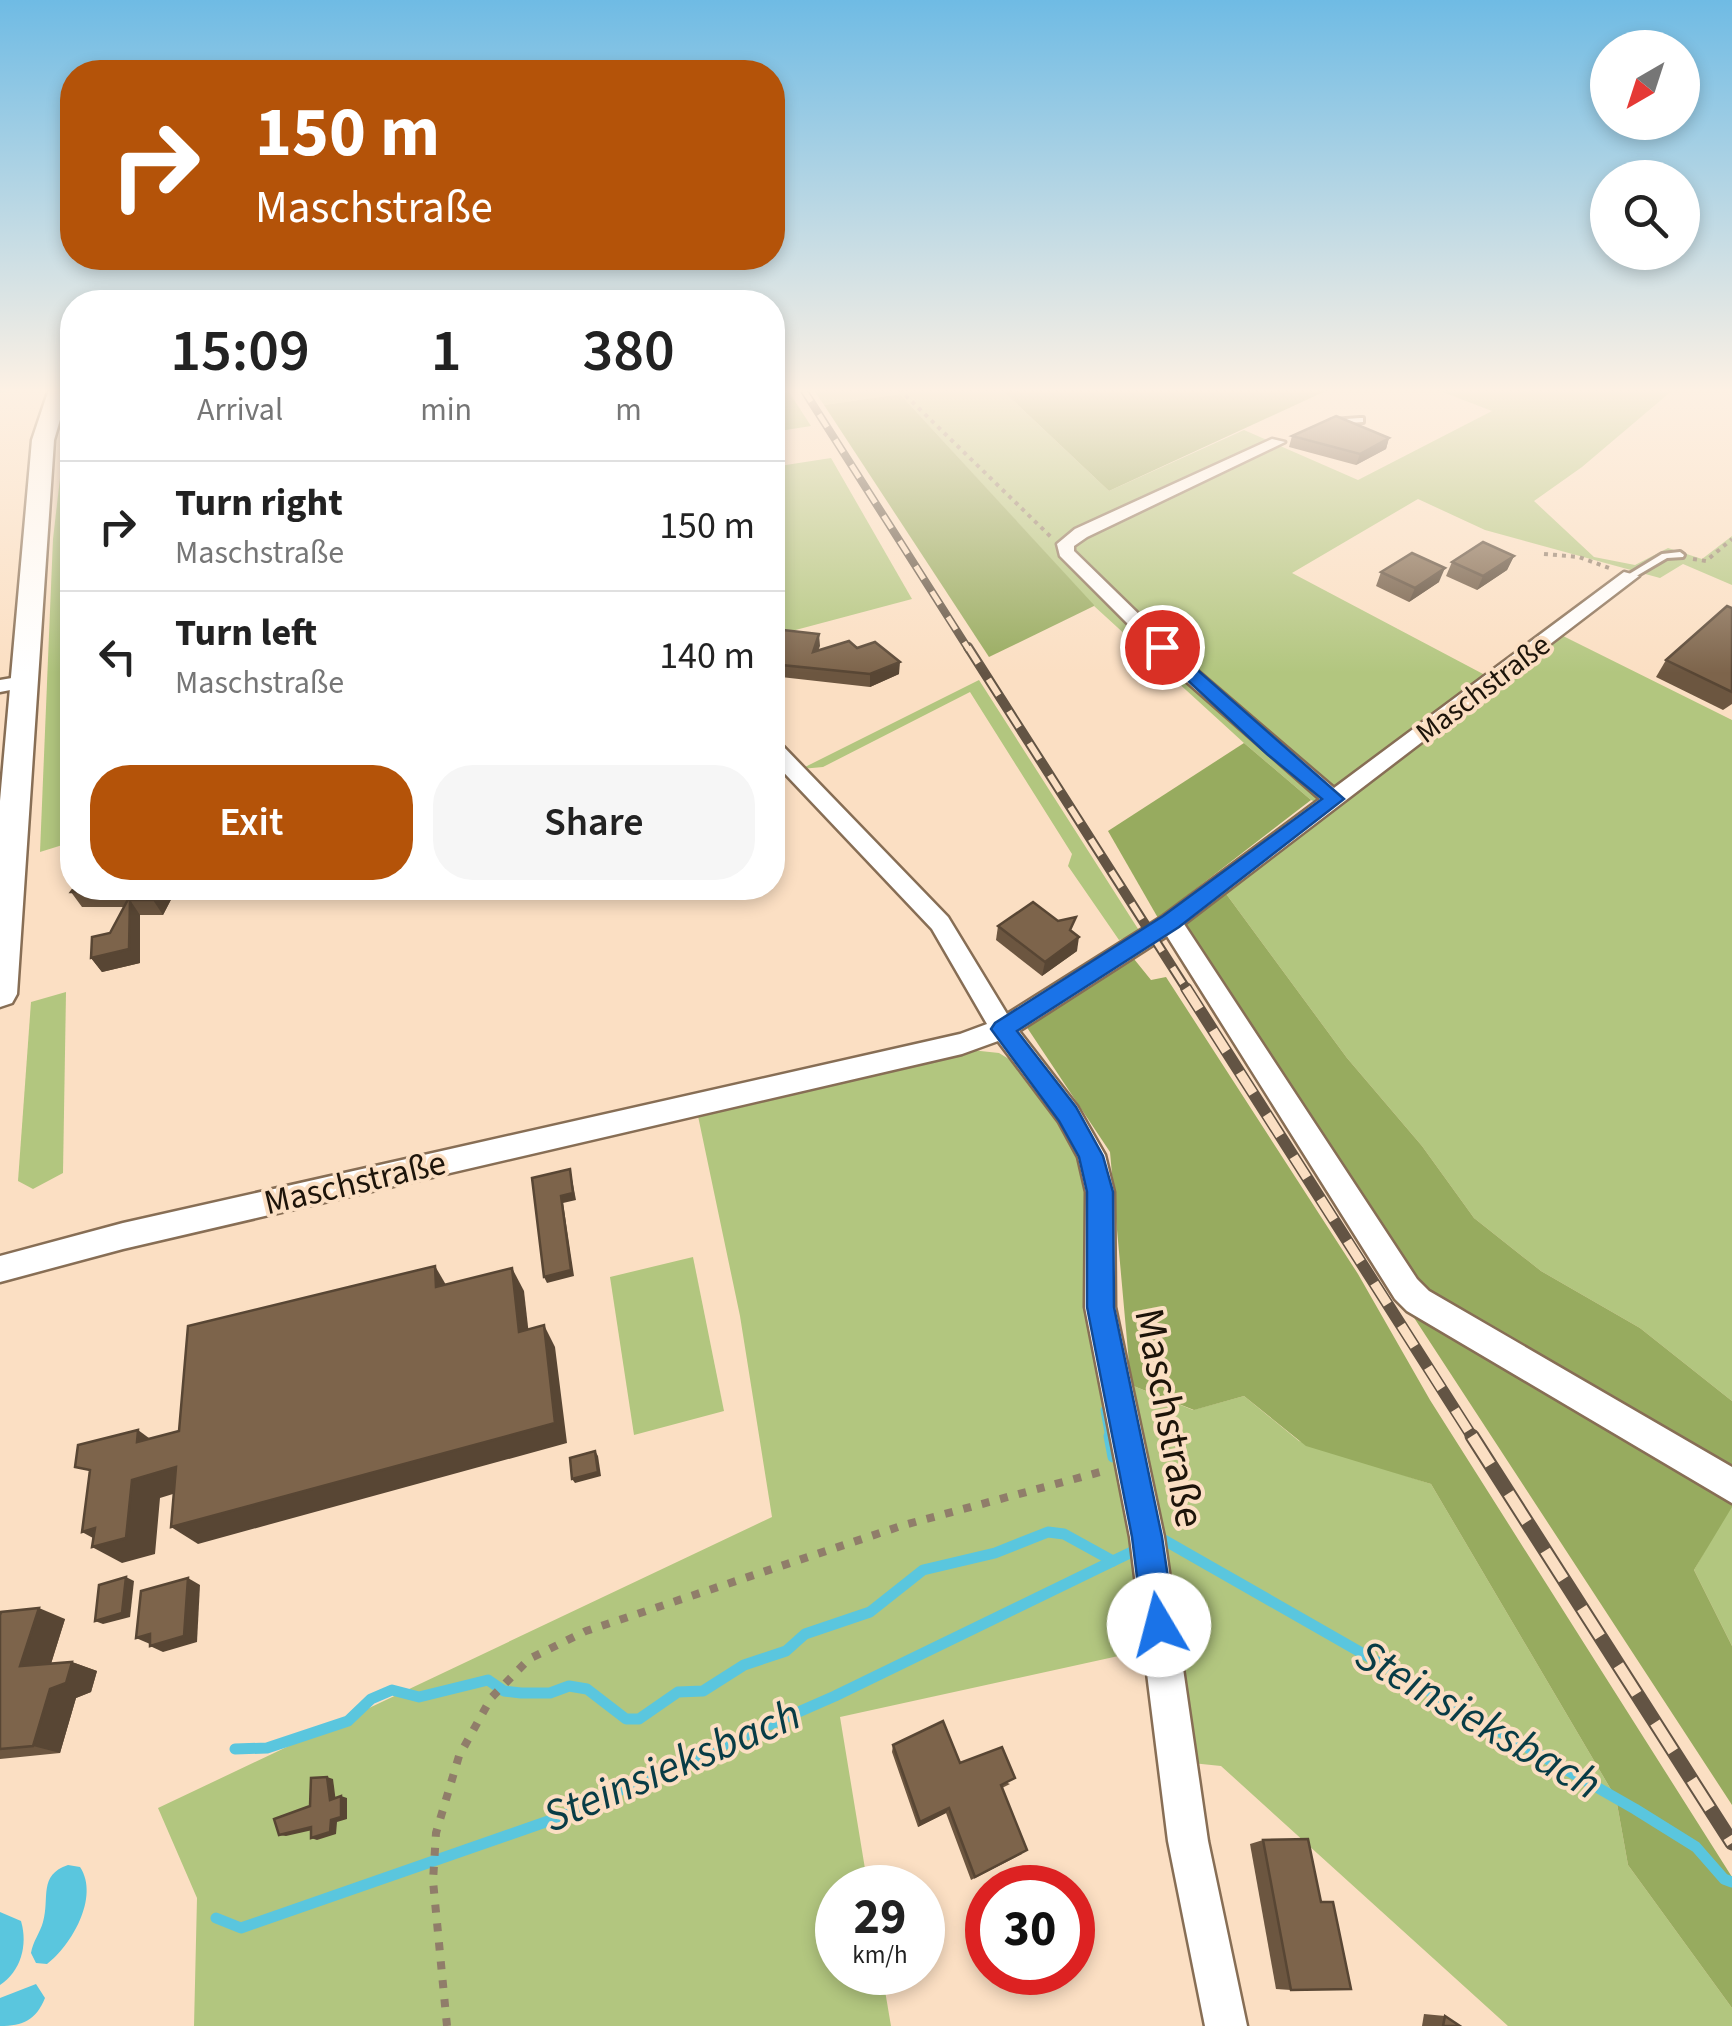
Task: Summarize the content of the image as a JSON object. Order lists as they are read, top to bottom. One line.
{"streets":{"street":["Maschstraße"]},"water":["Steinsieksbach"],"north":"bottom left","page":{"turn":["150 m","Maschstraße"],"eta":["15:09","Arrival","1","min","380","m"],"list":[{"name":"Turn right","note":"Maschstraße","value":"150 m"},{"name":"Turn left","note":"Maschstraße","value":"140 m"}],"buttons":["Exit","Share"],"speed":"29 km/h","limit":"30"}}
